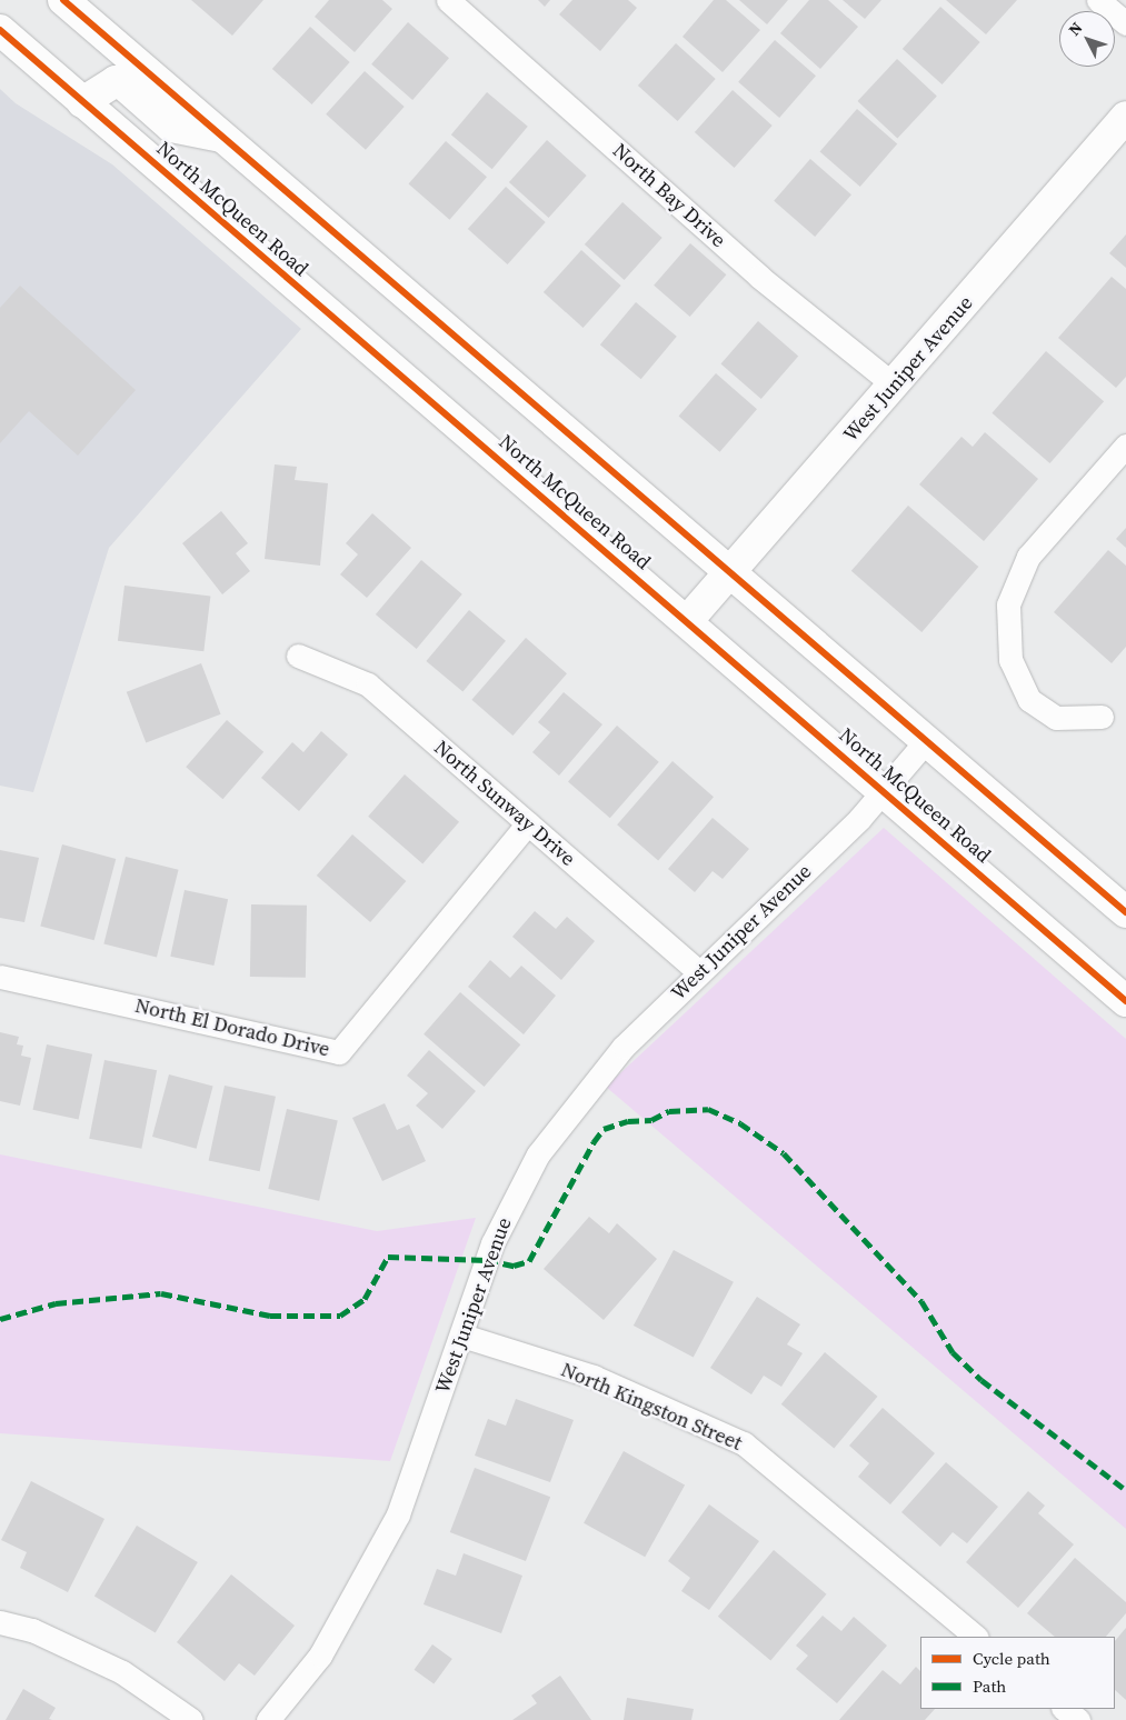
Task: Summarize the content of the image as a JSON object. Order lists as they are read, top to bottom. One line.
{"streets":{"main road":["North McQueen Road","West Juniper Avenue"],"street":["North Bay Drive","North Sunway Drive","North El Dorado Drive","North Kingston Street"]},"crossings":[["North Bay Drive","West Juniper Avenue"],["North McQueen Road","West Juniper Avenue"],["West Juniper Avenue","North Sunway Drive"],["West Juniper Avenue","North Kingston Street"],["North Sunway Drive","North El Dorado Drive"]],"legend":["Cycle path","Path"],"north":"top left"}
